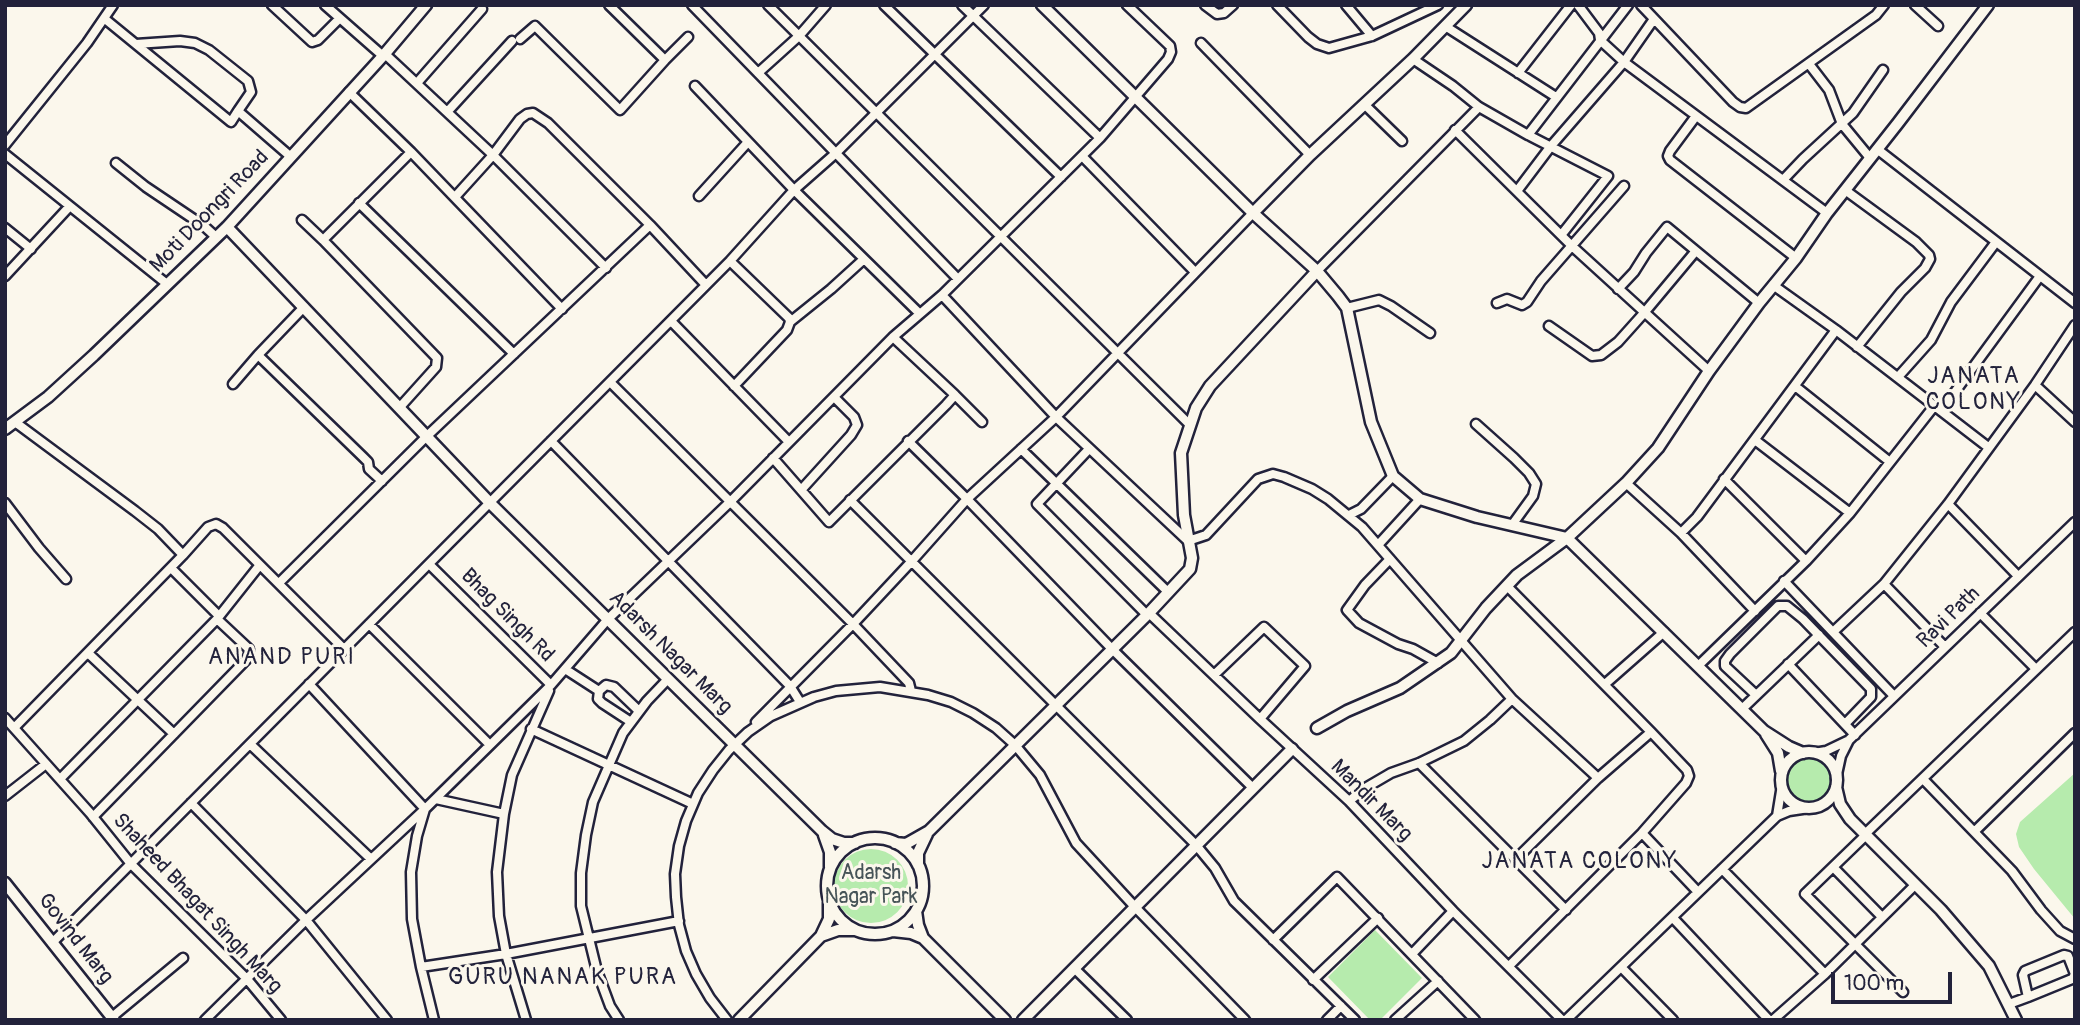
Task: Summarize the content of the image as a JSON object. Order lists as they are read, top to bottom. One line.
{"streets":{"street":["Moti Doongri Road","Bhag Singh Rd","Ravi Path","Adarsh Nagar Marg","Mandir Marg","Shaheed Bhagat Singh Marg","Govind Marg"]},"crossings":[["Moti Doongri Road","Adarsh Nagar Marg"]],"districts":["JANATA COLONY","ANAND PURI","JANATA COLONY","GURU NANAK PURA"],"parks":["Adarsh Nagar Park"],"scale_bar":"100 m"}
